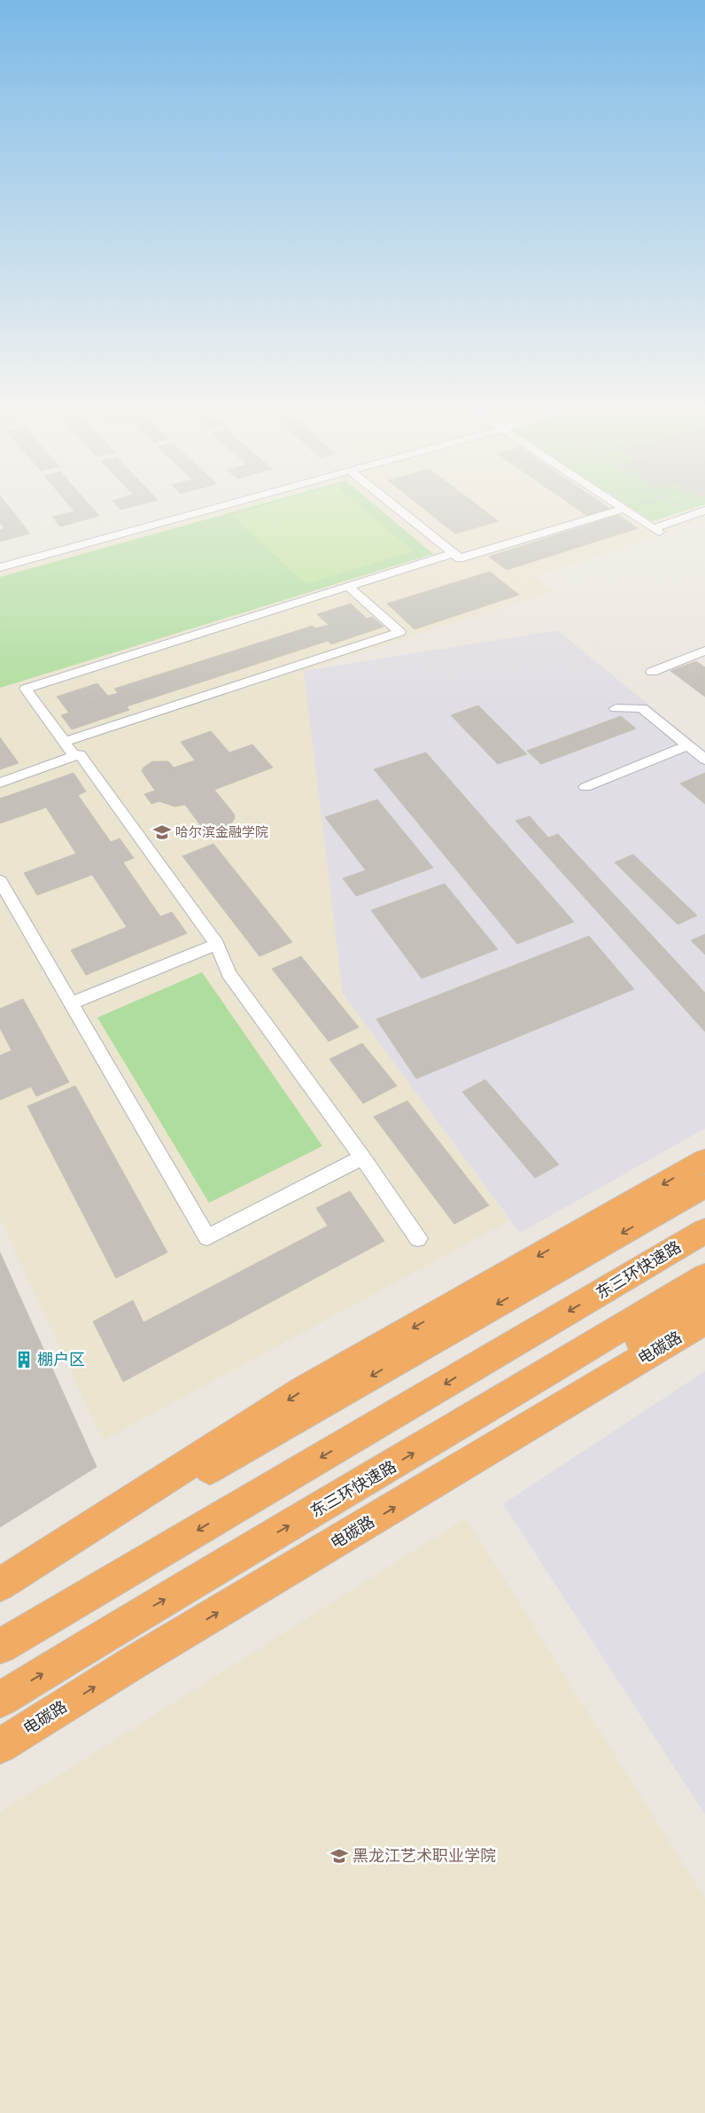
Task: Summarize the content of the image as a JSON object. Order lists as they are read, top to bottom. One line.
{"streets":{"highway":["东三环快速路","电碳路"]},"places":{"school or university":["哈尔滨金融学院","黑龙江艺术职业学院"],"building":["棚户区"]}}
